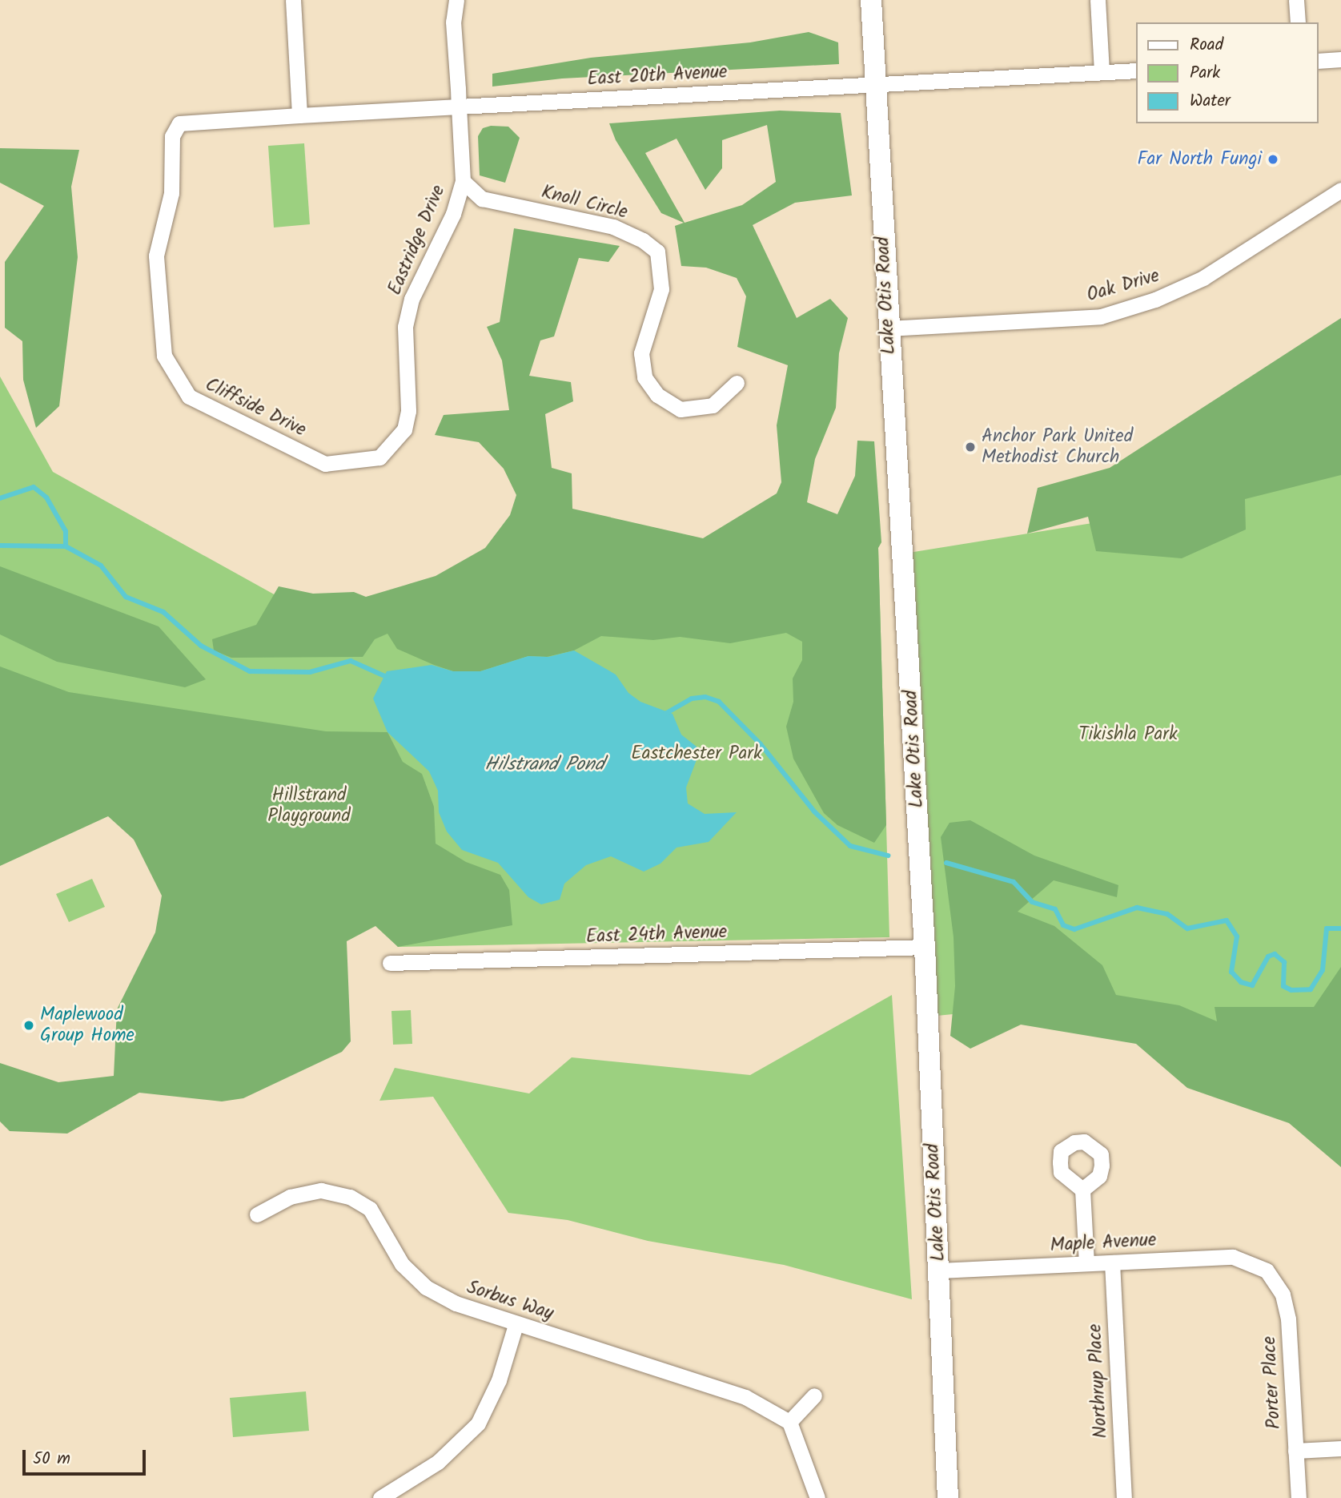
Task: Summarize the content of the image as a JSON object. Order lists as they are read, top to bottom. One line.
{"streets":{"main road":["Lake Otis Road"],"street":["East 20th Avenue","Knoll Circle","Eastridge Drive","Oak Drive","Cliffside Drive","East 24th Avenue","Maple Avenue","Sorbus Way","Northrup Place","Porter Place"]},"crossings":[["East 20th Avenue","Eastridge Drive"],["East 20th Avenue","Lake Otis Road"],["East 20th Avenue","Cliffside Drive"],["Knoll Circle","Eastridge Drive"],["Eastridge Drive","Cliffside Drive"],["Oak Drive","Lake Otis Road"],["Lake Otis Road","East 24th Avenue"],["Lake Otis Road","Maple Avenue"],["Maple Avenue","Northrup Place"],["Maple Avenue","Porter Place"]],"water":["Hilstrand Pond"],"parks":["Tikishla Park","Eastchester Park","Hillstrand Playground"],"places":["Far North Fungi","Anchor Park United Methodist Church","Maplewood Group Home"],"legend":["Road","Park","Water"],"scale_bar":"50 m"}
